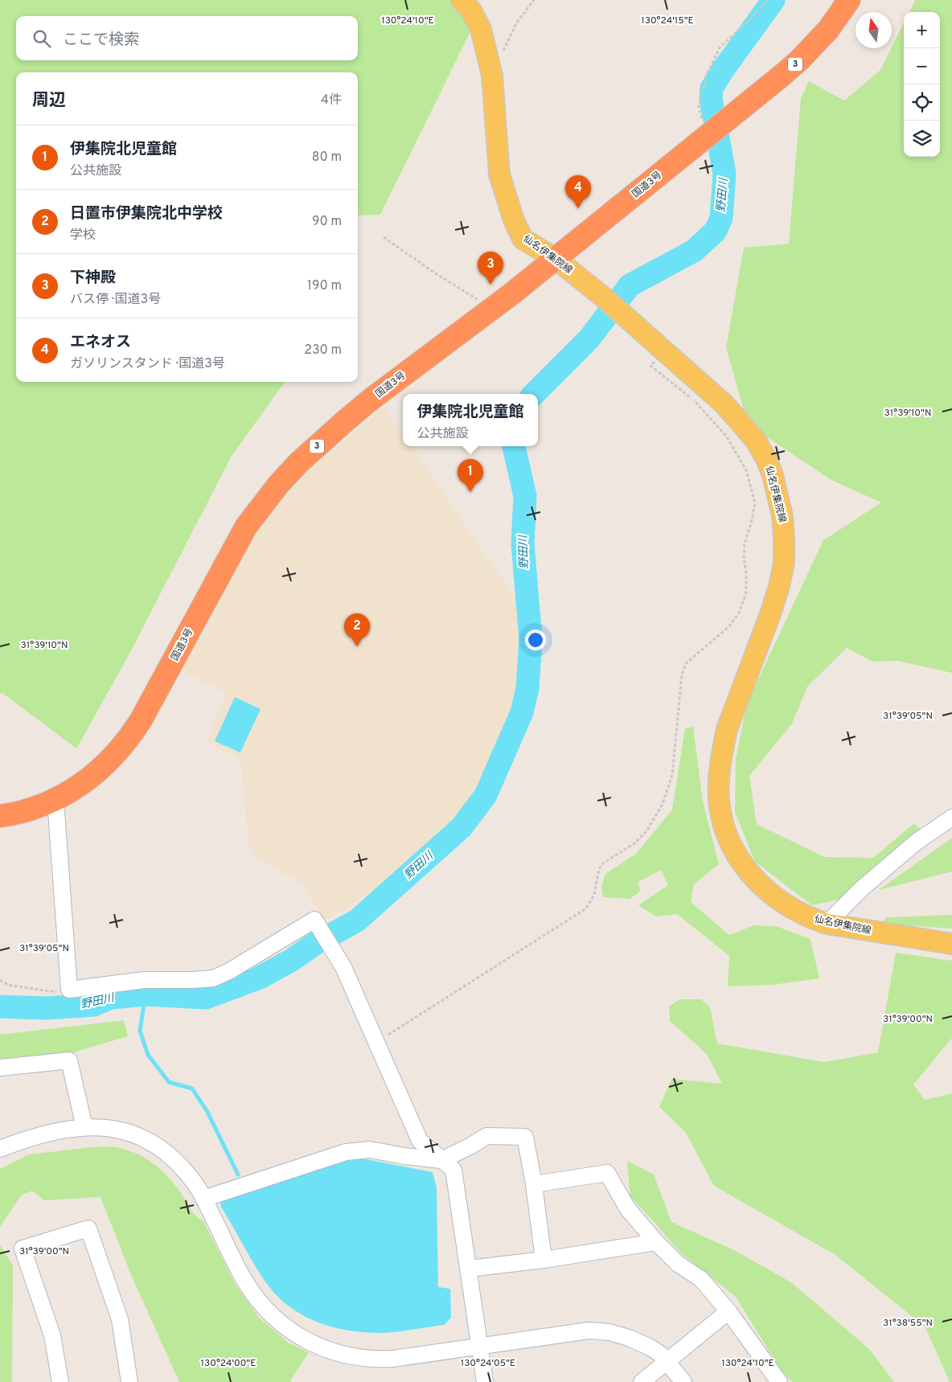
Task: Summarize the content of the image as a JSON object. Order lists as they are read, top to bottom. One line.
{"streets":{"highway":["3","国道3号"],"main road":["仙名伊集院線"]},"crossings":[["国道3号","仙名伊集院線"]],"water":["野田川"],"north":"top","page":{"map_buttons":["+","−"],"search":"ここで検索","heading":["周辺","4件"],"list":[{"mark":"1","name":"伊集院北児童館","note":"公共施設","value":"80 m"},{"mark":"2","name":"日置市伊集院北中学校","note":"学校","value":"90 m"},{"mark":"3","name":"下神殿","note":"バス停 · 国道3号","value":"190 m"},{"mark":"4","name":"エネオス","note":"ガソリンスタンド · 国道3号","value":"230 m"}],"pins":["4","3","1","2"],"popup":["伊集院北児童館","公共施設"]},"coordinates":["130°24'10\"E","130°24'15\"E","31°39'10\"N","31°39'05\"N","31°39'00\"N","31°38'55\"N","130°24'00\"E","130°24'05\"E"]}
